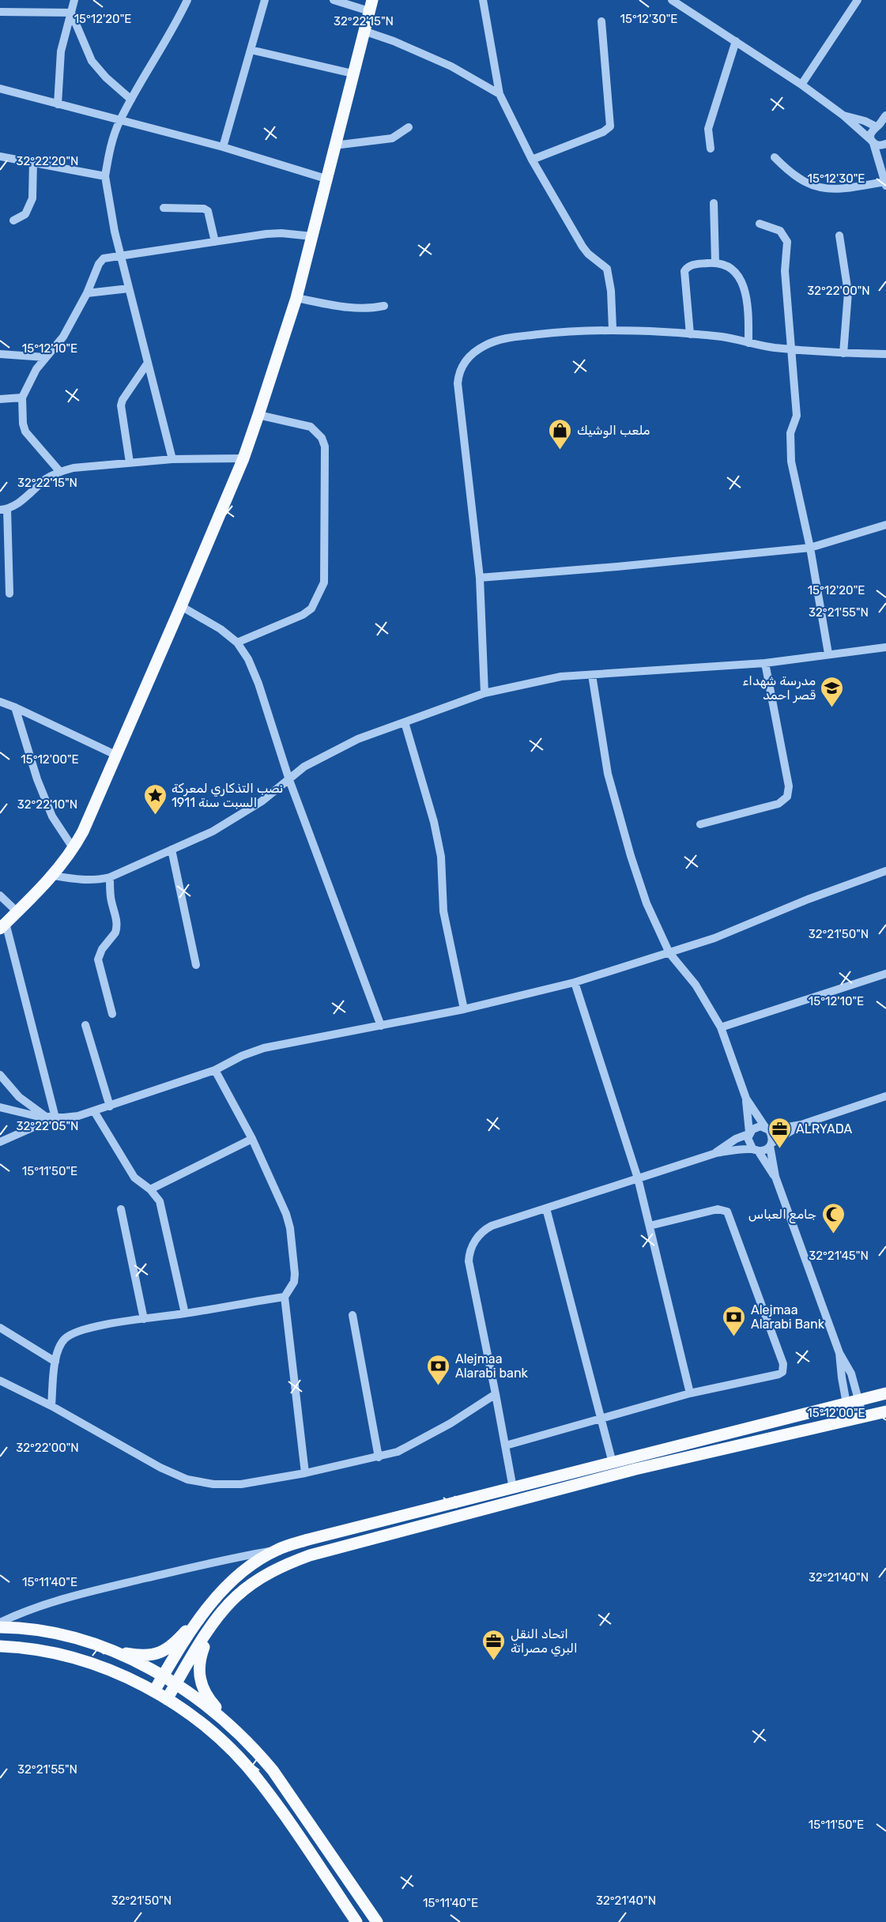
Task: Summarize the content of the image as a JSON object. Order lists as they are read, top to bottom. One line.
{"places":{"shop":["ملعب الوشيك"],"school or university":["مدرسة شهداء قصر احمد"],"place":["نصب التذكاري لمعركة السبت سنة 1911"],"office":["ALRYADA","اتحاد النقل البري مصراتة"],"mosque":["جامع العباس"],"bank":["Alejmaa Alarabi Bank","Alejmaa Alarabi bank"]},"coordinates":["15°12'20\"E","15°12'30\"E","32°22'15\"N","32°22'20\"N","32°22'00\"N","15°12'10\"E","32°21'55\"N","15°12'00\"E","32°22'10\"N","32°21'50\"N","32°22'05\"N","15°11'50\"E","32°21'45\"N","32°21'40\"N","15°11'40\"E"]}
